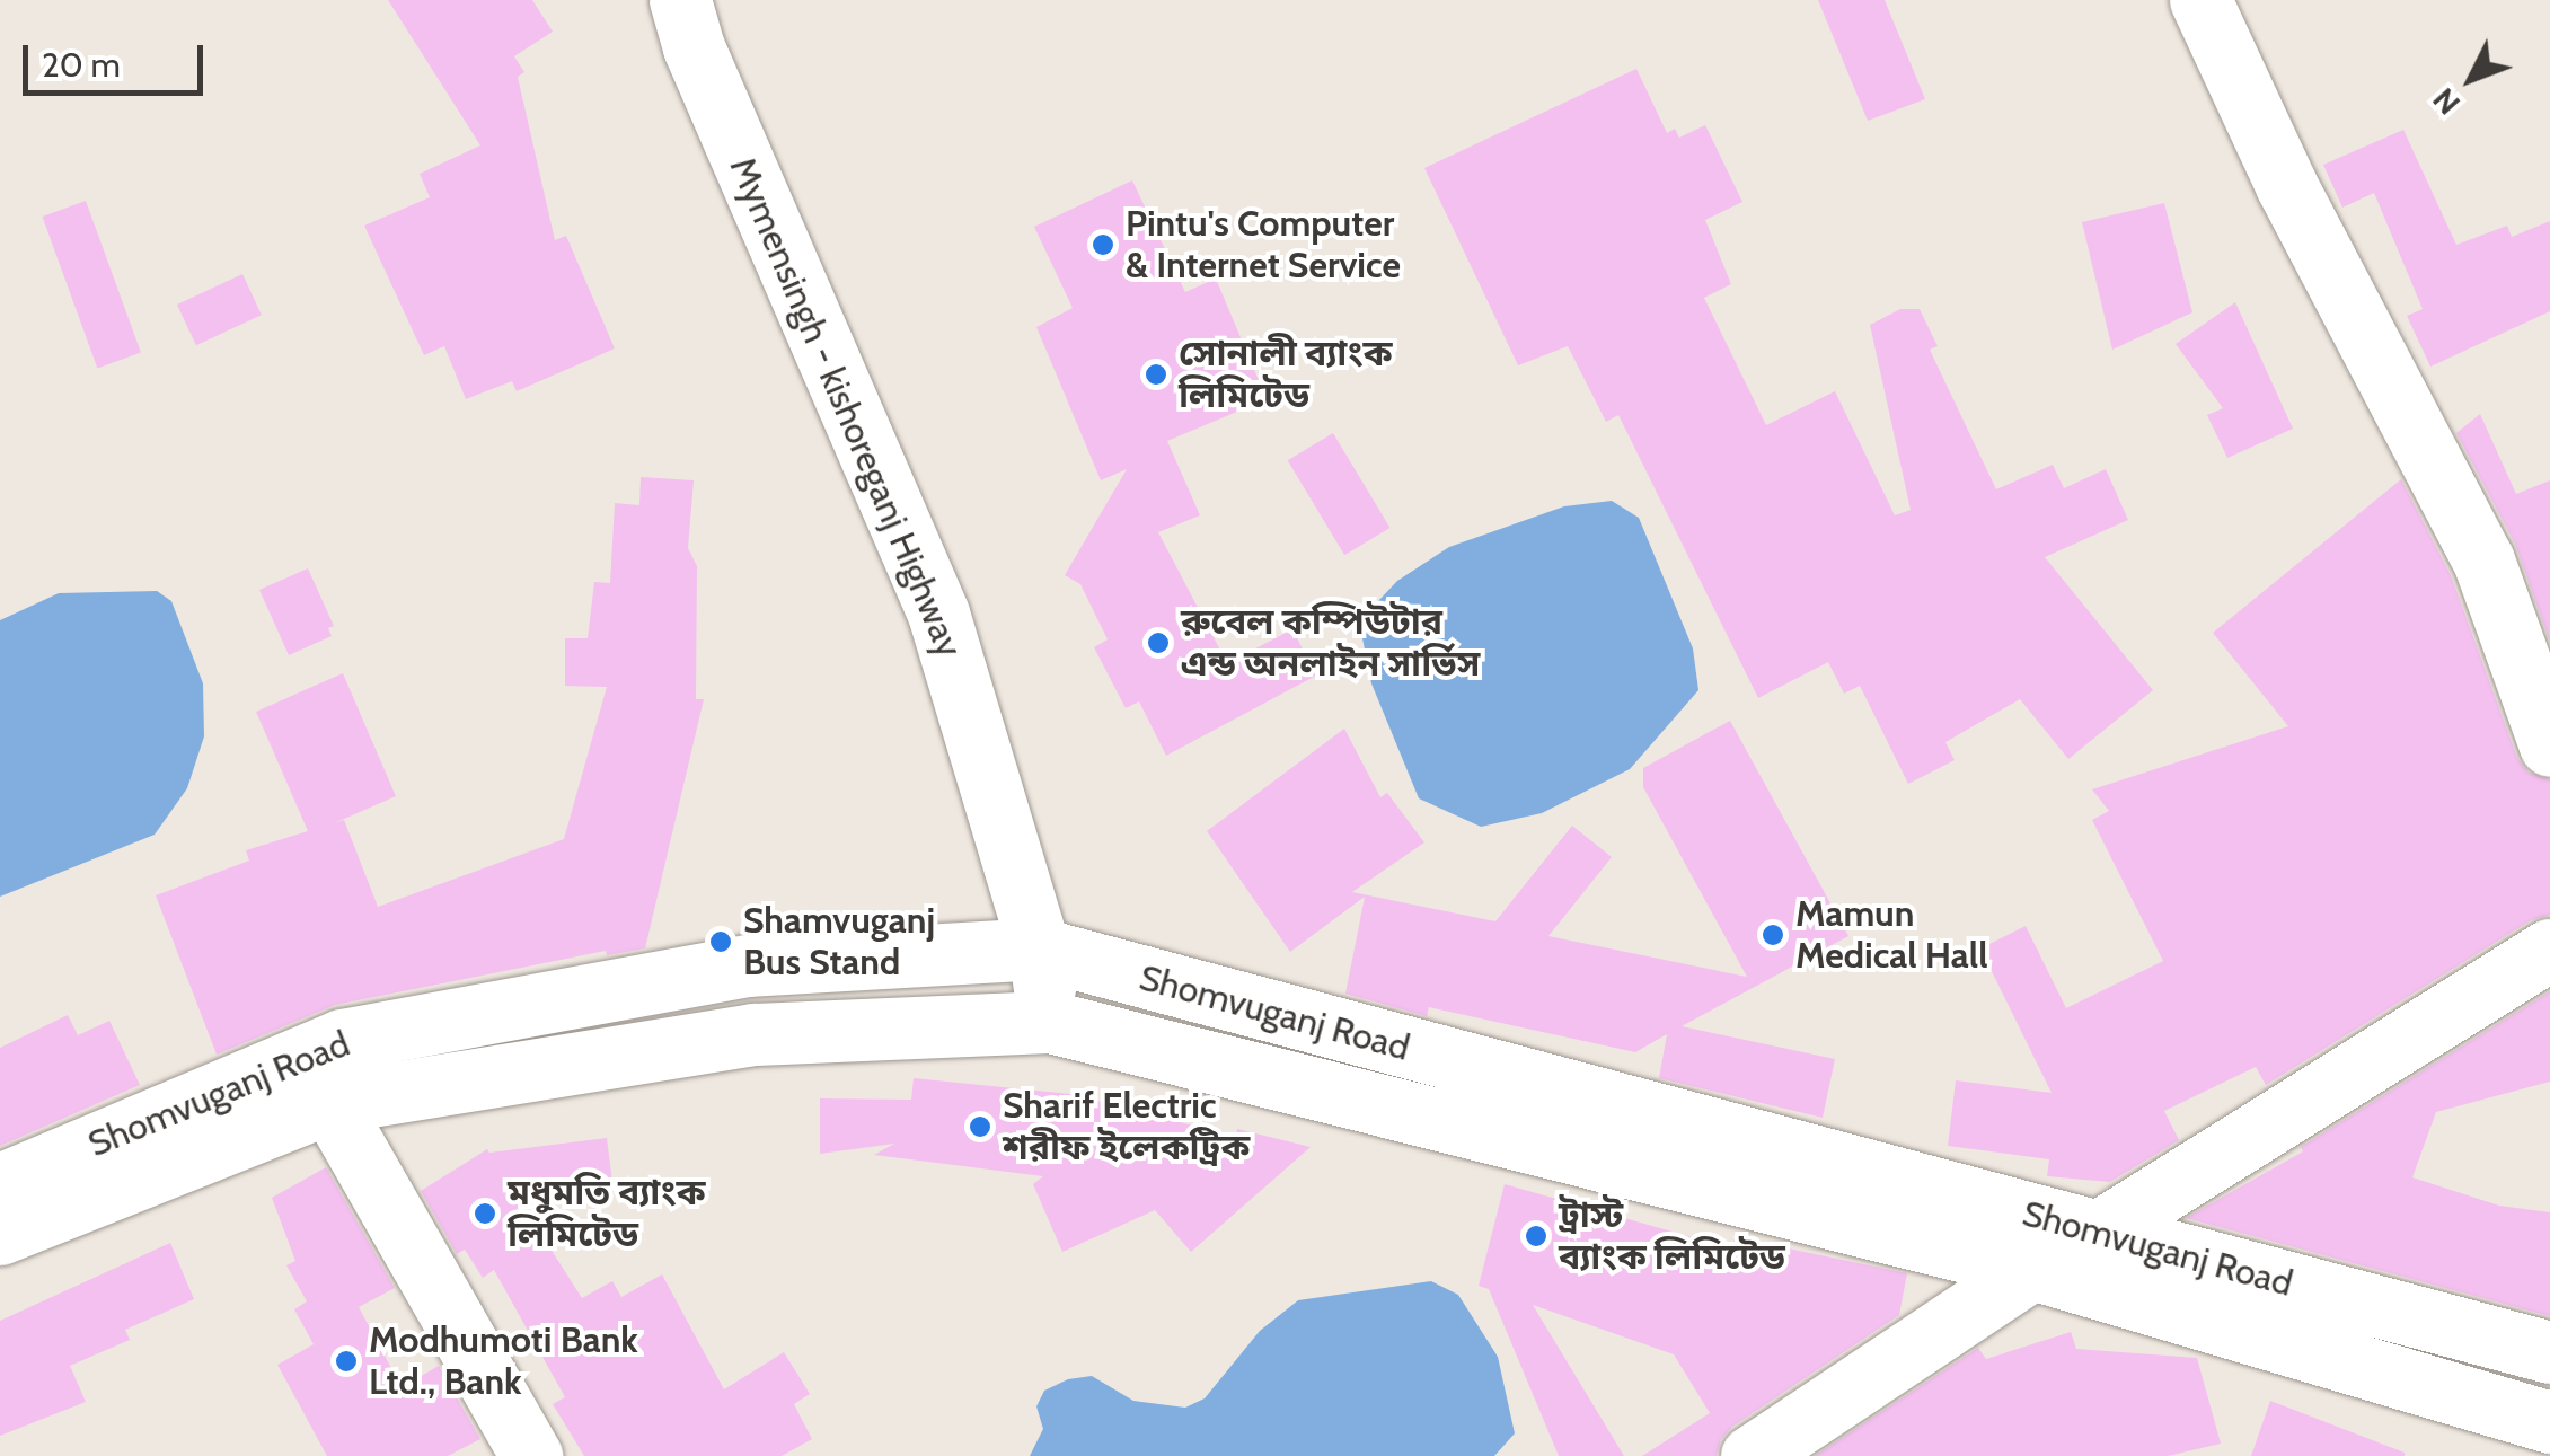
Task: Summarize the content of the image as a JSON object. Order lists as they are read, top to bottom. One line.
{"streets":{"main road":["Mymensingh - kishoreganj Highway","Shomvuganj Road"]},"crossings":[["Mymensingh - kishoreganj Highway","Shomvuganj Road"]],"places":["Pintu's Computer & Internet Service","সোনালী ব্যাংক লিমিটেড","রুবেল কম্পিউটার এন্ড অনলাইন সার্ভিস","Mamun Medical Hall","Shamvuganj Bus Stand","Sharif Electric শরীফ ইলেকট্রিক","মধুমতি ব্যাংক লিমিটেড","ট্রাস্ট ব্যাংক লিমিটেড","Modhumoti Bank Ltd., Bank"],"scale_bar":"20 m","north":"bottom left"}
